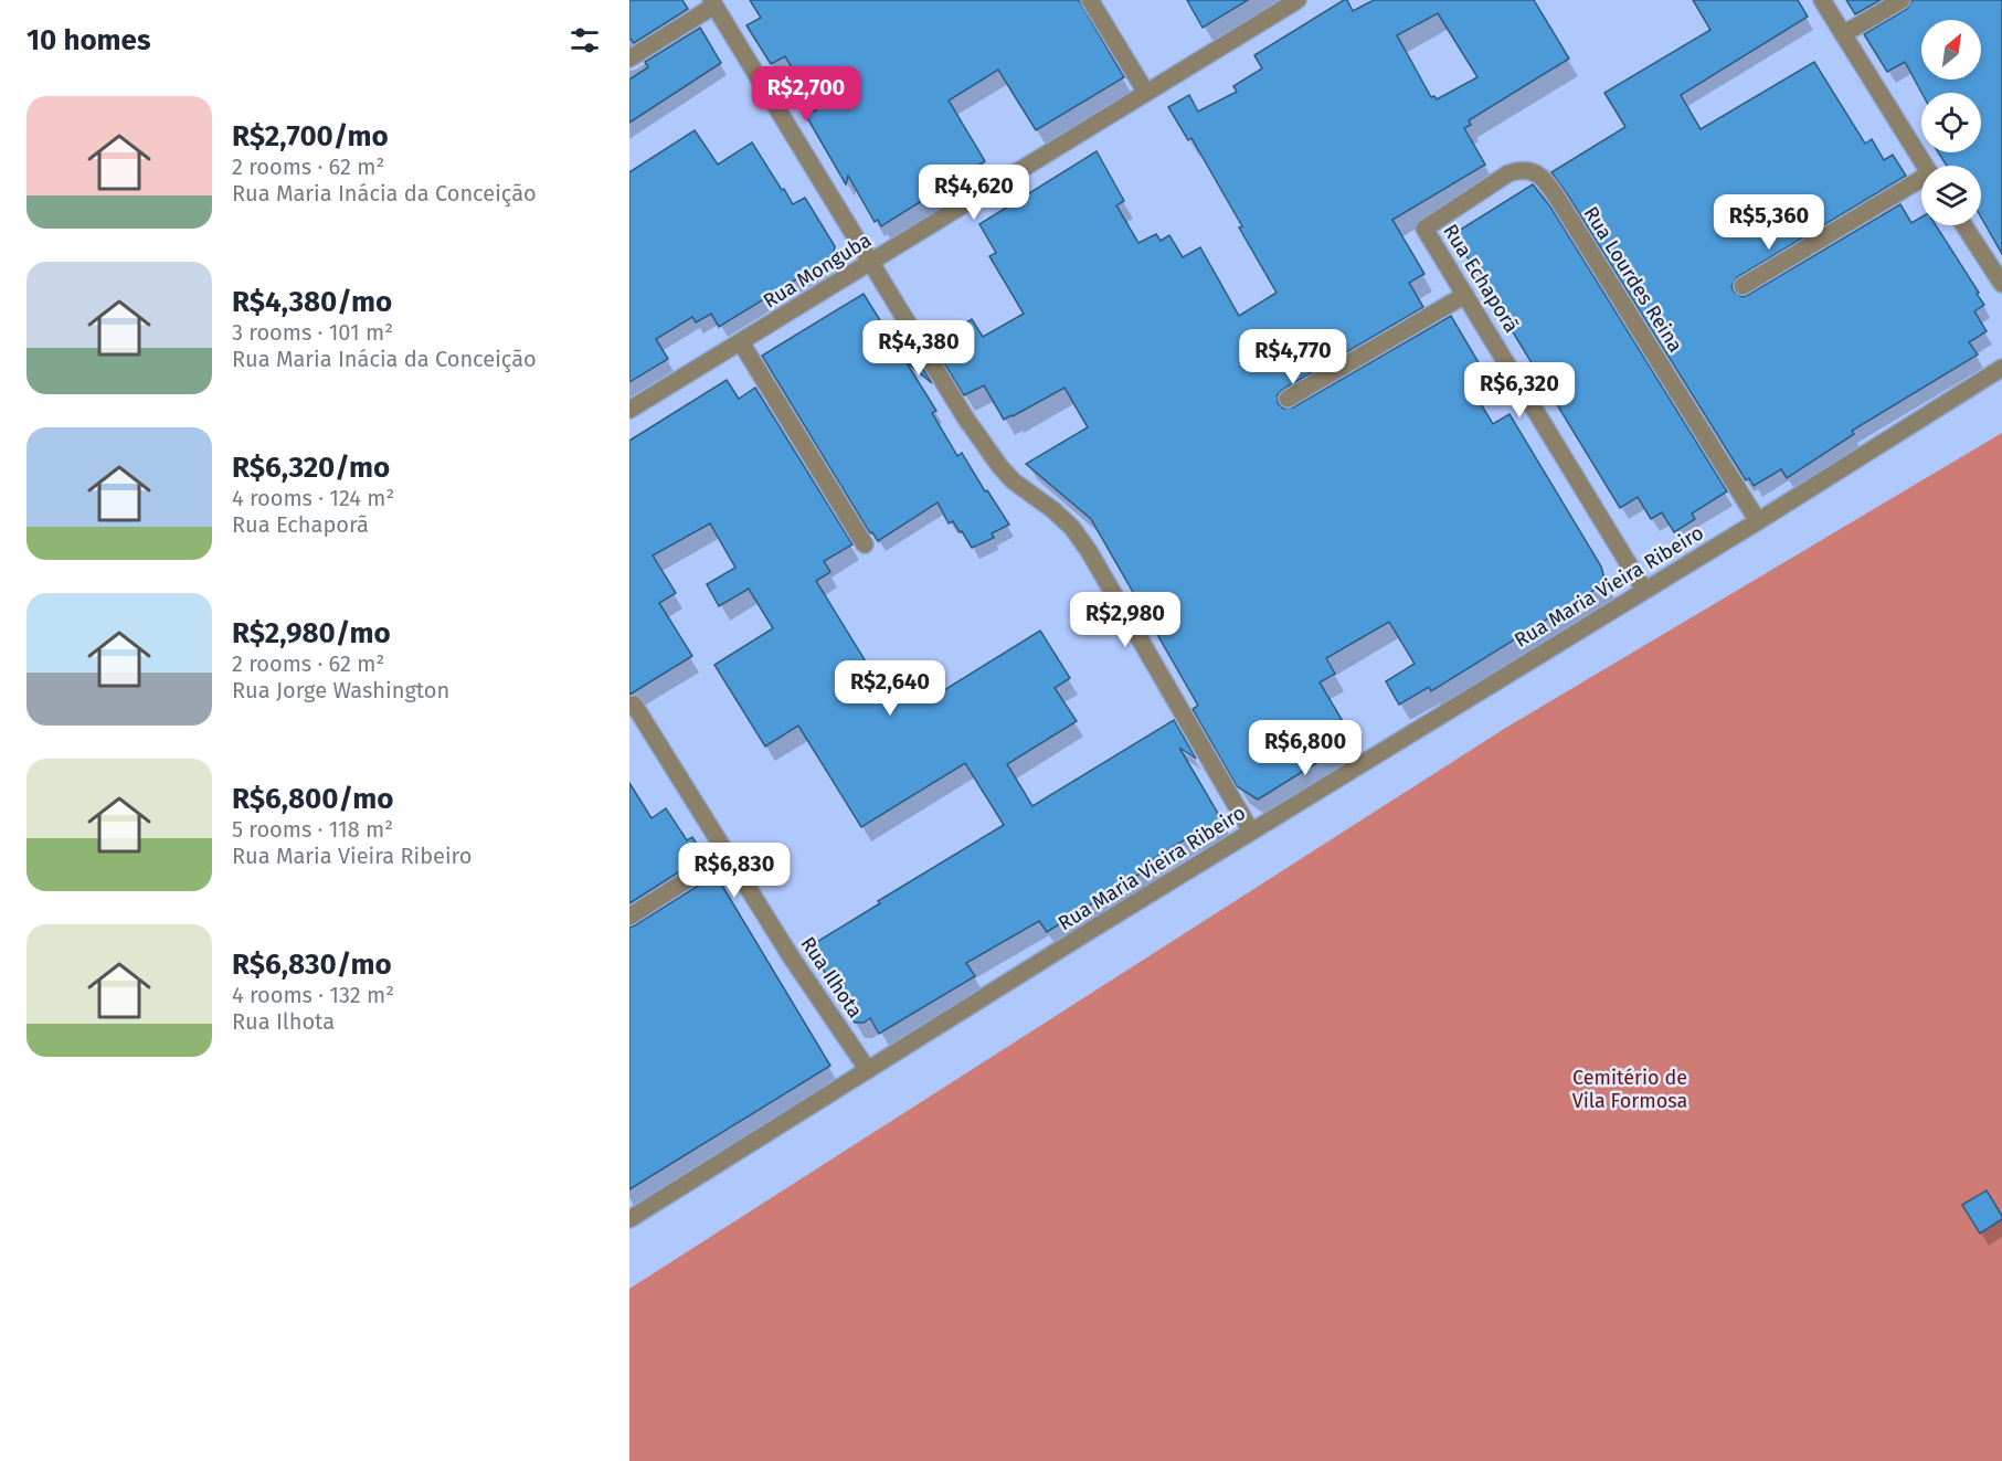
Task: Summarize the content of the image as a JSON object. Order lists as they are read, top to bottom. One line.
{"streets":{"street":["Rua Monguba","Rua Echaporã","Rua Lourdes Reina","Rua Maria Vieira Ribeiro","Rua Ilhota"]},"crossings":[["Rua Echaporã","Rua Lourdes Reina"],["Rua Echaporã","Rua Maria Vieira Ribeiro"],["Rua Lourdes Reina","Rua Maria Vieira Ribeiro"],["Rua Maria Vieira Ribeiro","Rua Ilhota"]],"parks":["Cemitério de Vila Formosa"],"north":"top right","page":{"heading":"10 homes","price":["R$2,700","R$4,620","R$5,360","R$4,380","R$4,770","R$6,320","R$2,980","R$2,640","R$6,800","R$6,830"],"list":[{"name":"R$2,700/mo","note":"2 rooms · 62 m² · Rua Maria Inácia da Conceição"},{"name":"R$4,380/mo","note":"3 rooms · 101 m² · Rua Maria Inácia da Conceição"},{"name":"R$6,320/mo","note":"4 rooms · 124 m² · Rua Echaporã"},{"name":"R$2,980/mo","note":"2 rooms · 62 m² · Rua Jorge Washington"},{"name":"R$6,800/mo","note":"5 rooms · 118 m² · Rua Maria Vieira Ribeiro"},{"name":"R$6,830/mo","note":"4 rooms · 132 m² · Rua Ilhota"}]}}
